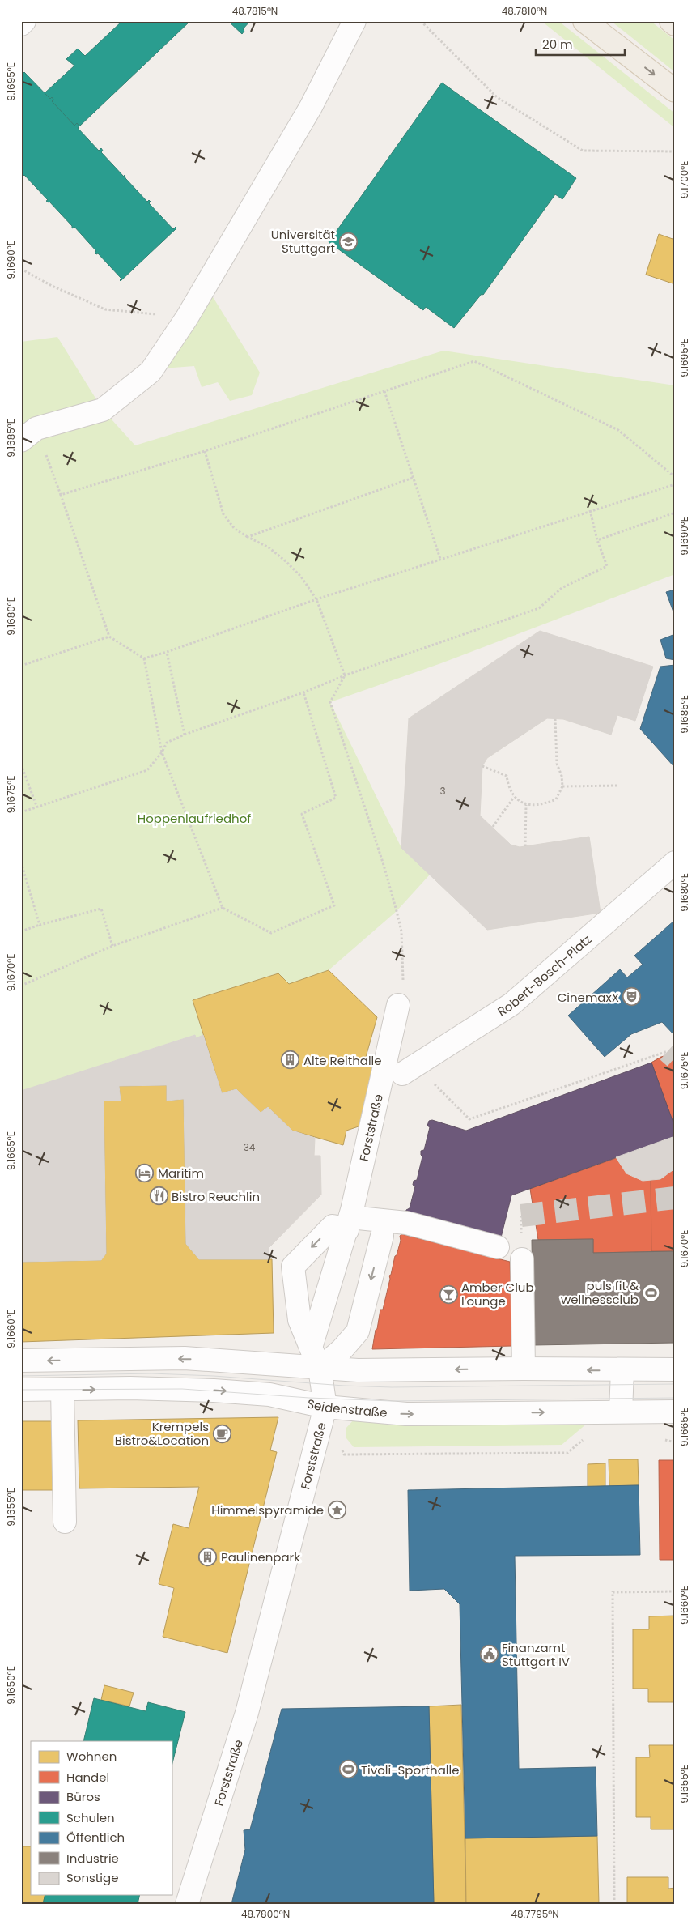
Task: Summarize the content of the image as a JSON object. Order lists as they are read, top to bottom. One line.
{"streets":{"street":["Robert-Bosch-Platz","Forststraße","Seidenstraße"]},"crossings":[["Forststraße","Seidenstraße"]],"parks":["Hoppenlaufriedhof"],"places":{"school or university":["Universität Stuttgart"],"theatre":["CinemaxX"],"building":["Alte Reithalle","Paulinenpark"],"hotel":["Maritim"],"restaurant":["Bistro Reuchlin"],"sports":["puls fit & wellnessclub","Tivoli-Sporthalle"],"bar":["Amber Club Lounge"],"cafe":["Krempels Bistro&Location"],"place":["Himmelspyramide"],"public building":["Finanzamt Stuttgart IV"]},"house_numbers":["3","34"],"legend":["Wohnen","Handel","Büros","Schulen","Öffentlich","Industrie","Sonstige"],"scale_bar":"20 m","coordinates":["48.7815°N","48.7810°N","9.1695°E","9.1700°E","9.1690°E","9.1685°E","9.1680°E","9.1675°E","9.1670°E","9.1665°E","9.1660°E","9.1655°E","9.1650°E","48.7800°N","48.7795°N"]}
